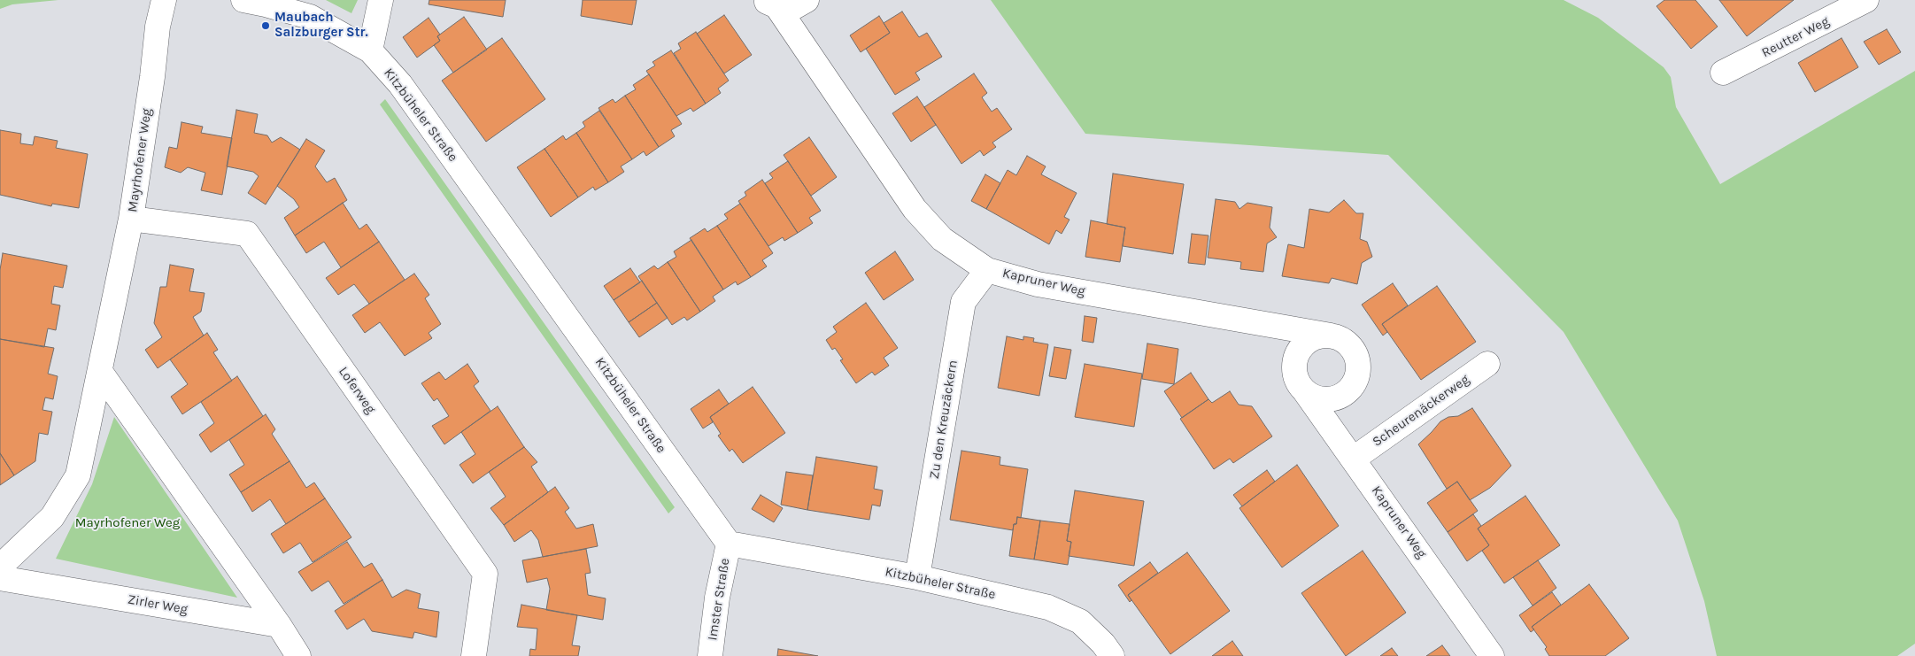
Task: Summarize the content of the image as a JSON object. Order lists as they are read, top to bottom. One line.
{"streets":{"street":["Reutter Weg","Kitzbüheler Straße","Mayrhofener Weg","Kapruner Weg","Loferweg","Scheurenäckerweg","Zu den Kreuzäckern","Imster Straße","Zirler Weg"]},"crossings":[["Kitzbüheler Straße","Zu den Kreuzäckern"],["Kitzbüheler Straße","Imster Straße"],["Mayrhofener Weg","Loferweg"],["Kapruner Weg","Scheurenäckerweg"],["Kapruner Weg","Zu den Kreuzäckern"]],"parks":["Mayrhofener Weg"],"places":["Maubach Salzburger Str."]}
